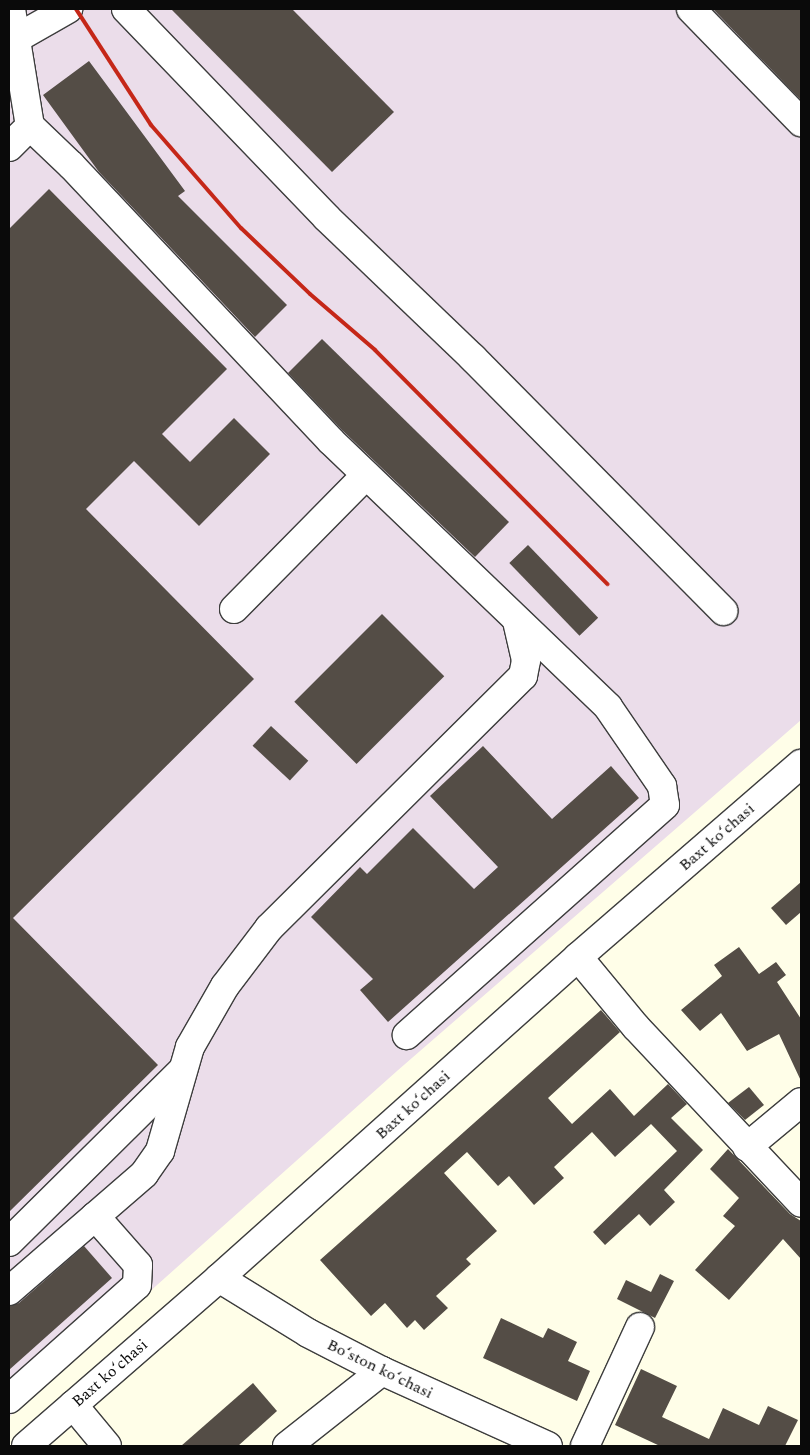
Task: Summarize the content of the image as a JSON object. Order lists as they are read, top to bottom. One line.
{"streets":{"street":["Baxt koʻchasi","Boʻston koʻchasi"]},"crossings":[["Baxt koʻchasi","Boʻston koʻchasi"]]}
